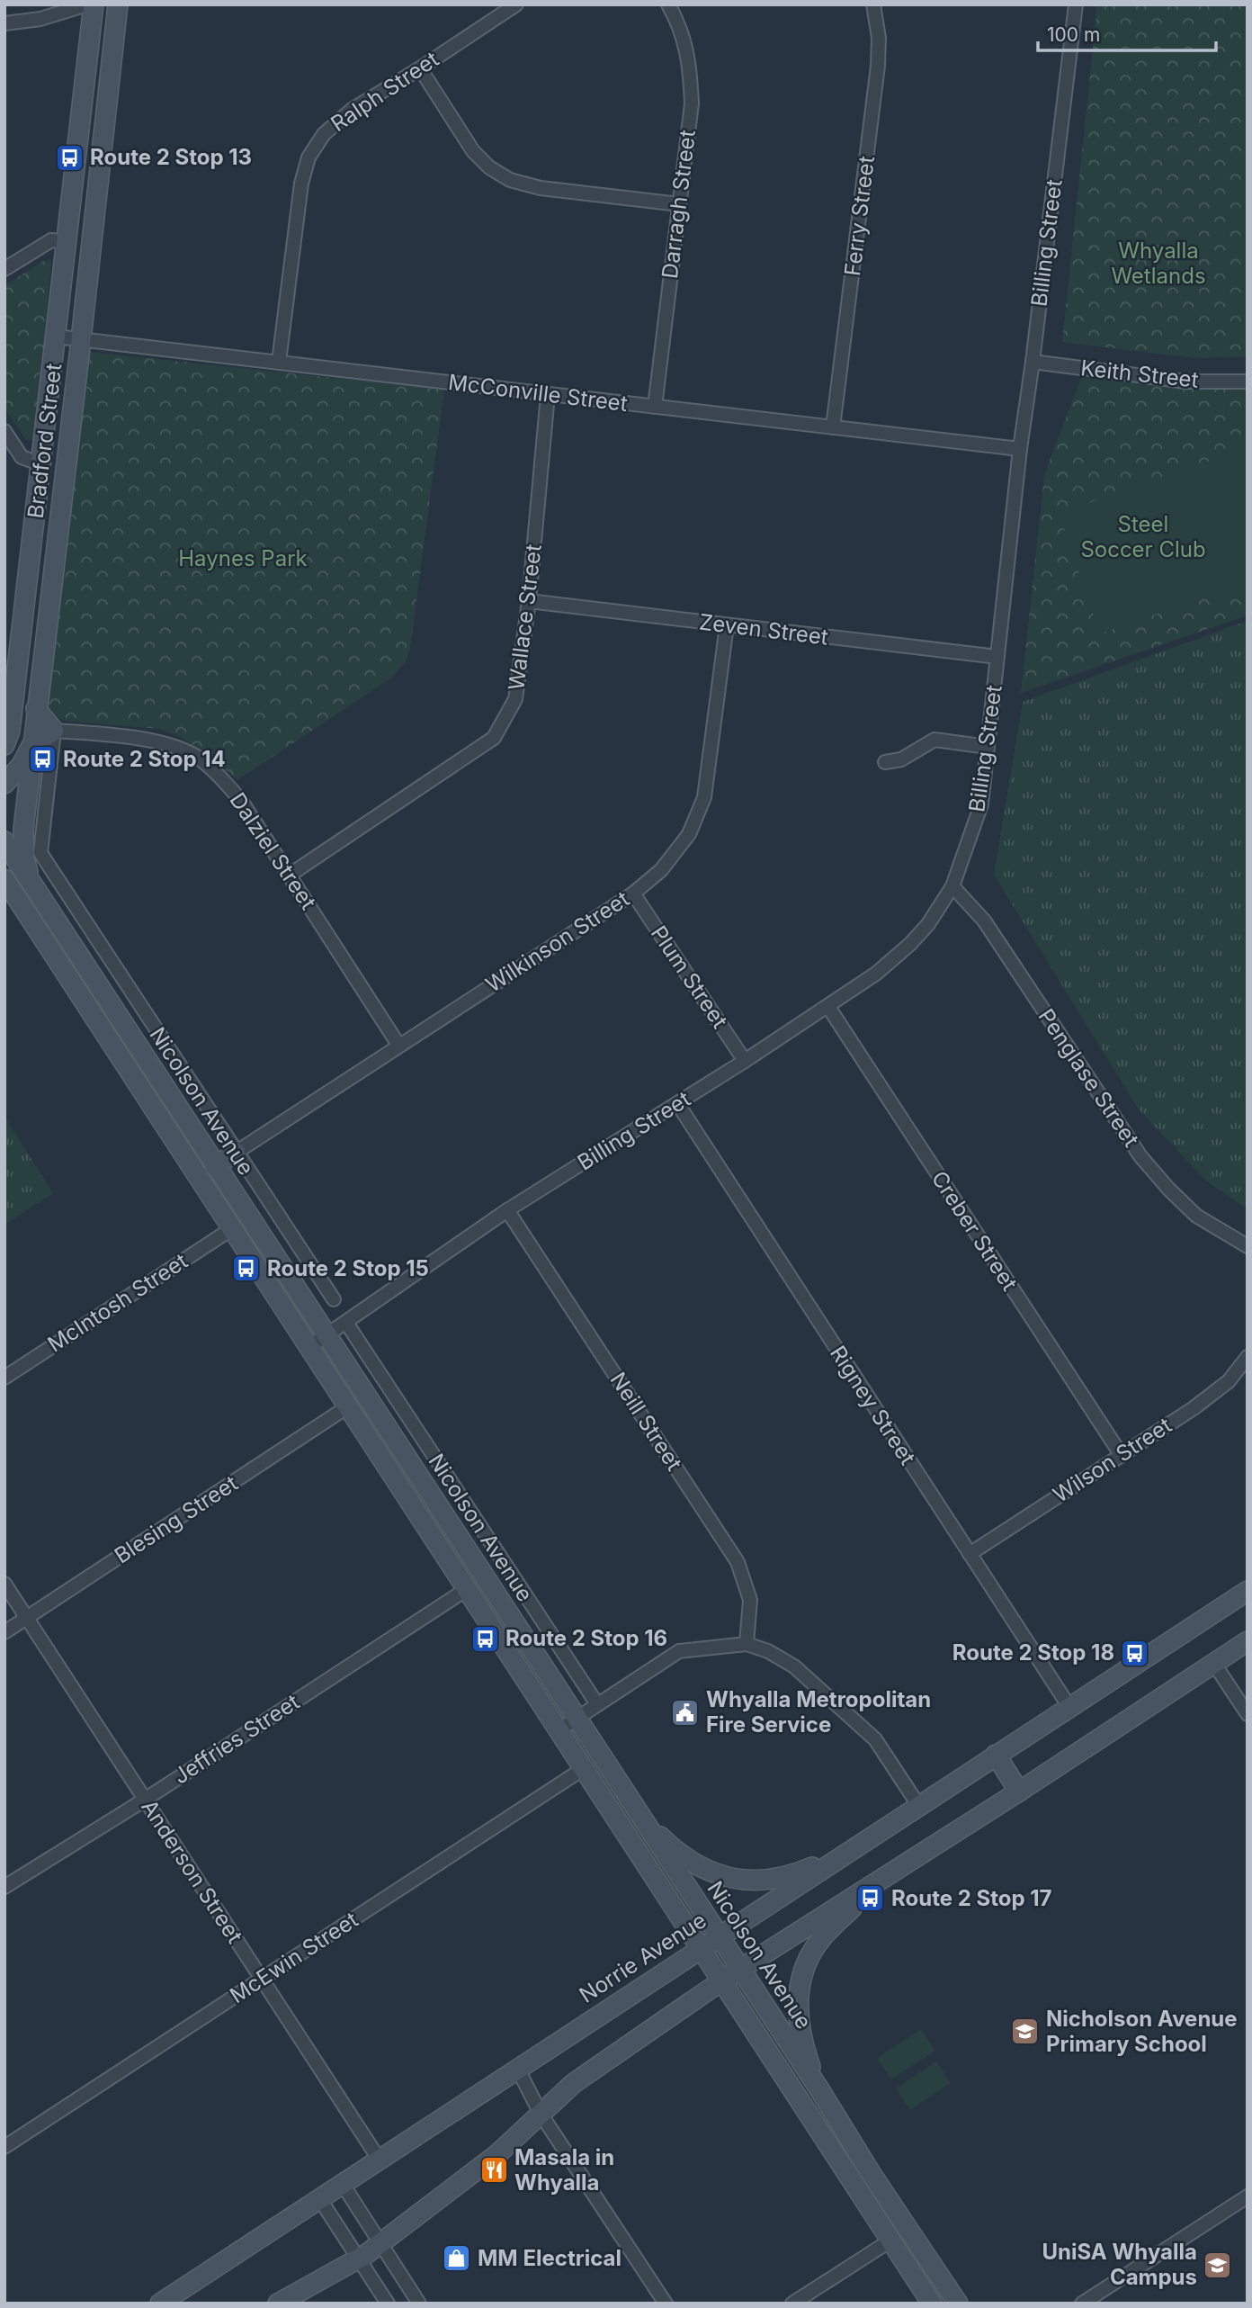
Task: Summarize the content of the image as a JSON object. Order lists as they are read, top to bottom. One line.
{"streets":{"main road":["Bradford Street","Nicolson Avenue","Norrie Avenue"],"street":["Ralph Street","Darragh Street","Ferry Street","Billing Street","Keith Street","McConville Street","Wallace Street","Zeven Street","Dalziel Street","Wilkinson Street","Plum Street","Penglase Street","Creber Street","McIntosh Street","Rigney Street","Neill Street","Wilson Street","Blesing Street","Jeffries Street","Anderson Street","McEwin Street"]},"crossings":[["Ralph Street","McConville Street"],["Darragh Street","McConville Street"],["Ferry Street","McConville Street"],["Billing Street","Keith Street"],["Billing Street","McConville Street"],["Billing Street","Zeven Street"],["Billing Street","Plum Street"],["Billing Street","Penglase Street"],["Billing Street","Nicolson Avenue"],["Billing Street","Creber Street"],["Billing Street","Rigney Street"],["Billing Street","Neill Street"],["McConville Street","Bradford Street"],["McConville Street","Wallace Street"],["Bradford Street","Nicolson Avenue"],["Wallace Street","Zeven Street"],["Wallace Street","Dalziel Street"],["Zeven Street","Wilkinson Street"],["Dalziel Street","Wilkinson Street"],["Dalziel Street","Nicolson Avenue"],["Wilkinson Street","Plum Street"],["Wilkinson Street","Nicolson Avenue"],["Nicolson Avenue","McIntosh Street"],["Nicolson Avenue","Blesing Street"],["Nicolson Avenue","Jeffries Street"],["Nicolson Avenue","McEwin Street"],["Nicolson Avenue","Norrie Avenue"],["Creber Street","Wilson Street"],["Rigney Street","Wilson Street"],["Rigney Street","Norrie Avenue"],["Blesing Street","Anderson Street"],["Jeffries Street","Anderson Street"],["Anderson Street","McEwin Street"],["Anderson Street","Norrie Avenue"]],"parks":["Whyalla Wetlands","Steel Soccer Club","Haynes Park"],"places":{"bus stop":["Route 2 Stop 13","Route 2 Stop 14","Route 2 Stop 15","Route 2 Stop 16","Route 2 Stop 18","Route 2 Stop 17"],"public building":["Whyalla Metropolitan Fire Service"],"school or university":["Nicholson Avenue Primary School","UniSA Whyalla Campus"],"restaurant":["Masala in Whyalla"],"shop":["MM Electrical"]},"scale_bar":"100 m"}
